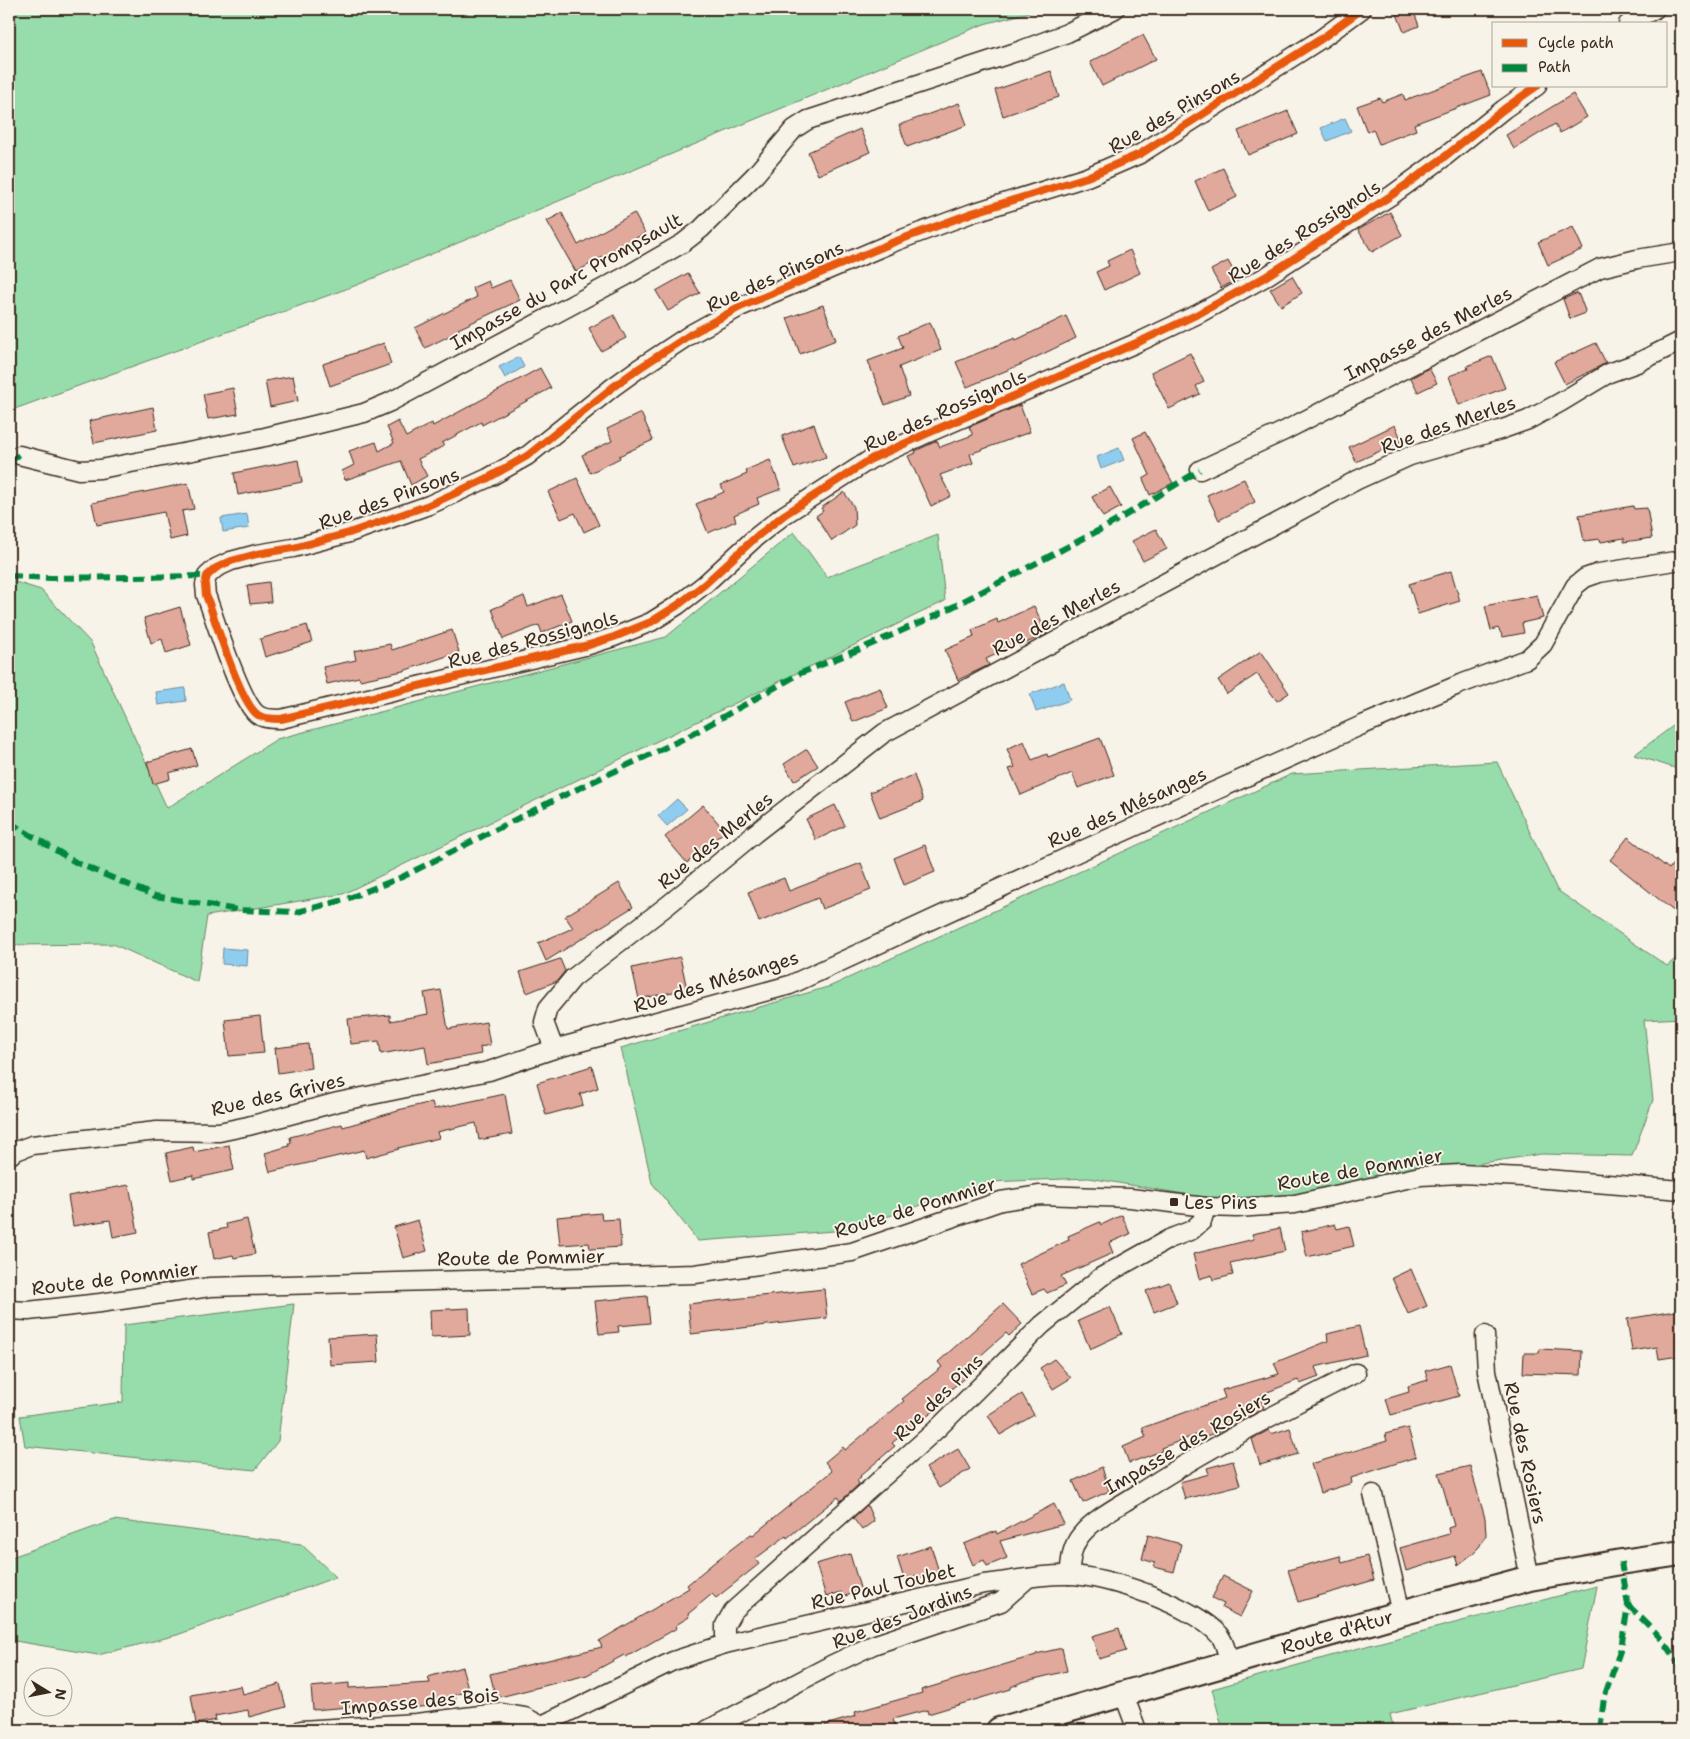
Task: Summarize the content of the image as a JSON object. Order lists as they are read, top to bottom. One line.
{"streets":{"main road":["Route d'Atur"],"street":["Rue des Pinsons","Rue des Rossignols","Impasse du Parc Prompsault","Impasse des Merles","Rue des Merles","Rue des Mésanges","Rue des Grives","Route de Pommier","Rue des Pins","Impasse des Rosiers","Rue des Rosiers","Rue Paul Toubet","Rue des Jardins","Impasse des Bois"]},"crossings":[["Rue des Pinsons","Rue des Rossignols"],["Rue des Merles","Rue des Mésanges"],["Rue des Merles","Rue des Grives"],["Rue des Mésanges","Rue des Grives"],["Route de Pommier","Rue des Pins"],["Rue des Pins","Rue Paul Toubet"],["Impasse des Rosiers","Rue Paul Toubet"],["Rue des Rosiers","Route d'Atur"],["Rue Paul Toubet","Rue des Jardins"],["Rue Paul Toubet","Route d'Atur"],["Rue Paul Toubet","Impasse des Bois"]],"places":{"transit":["Les Pins"]},"legend":["Cycle path","Path"],"north":"right"}
